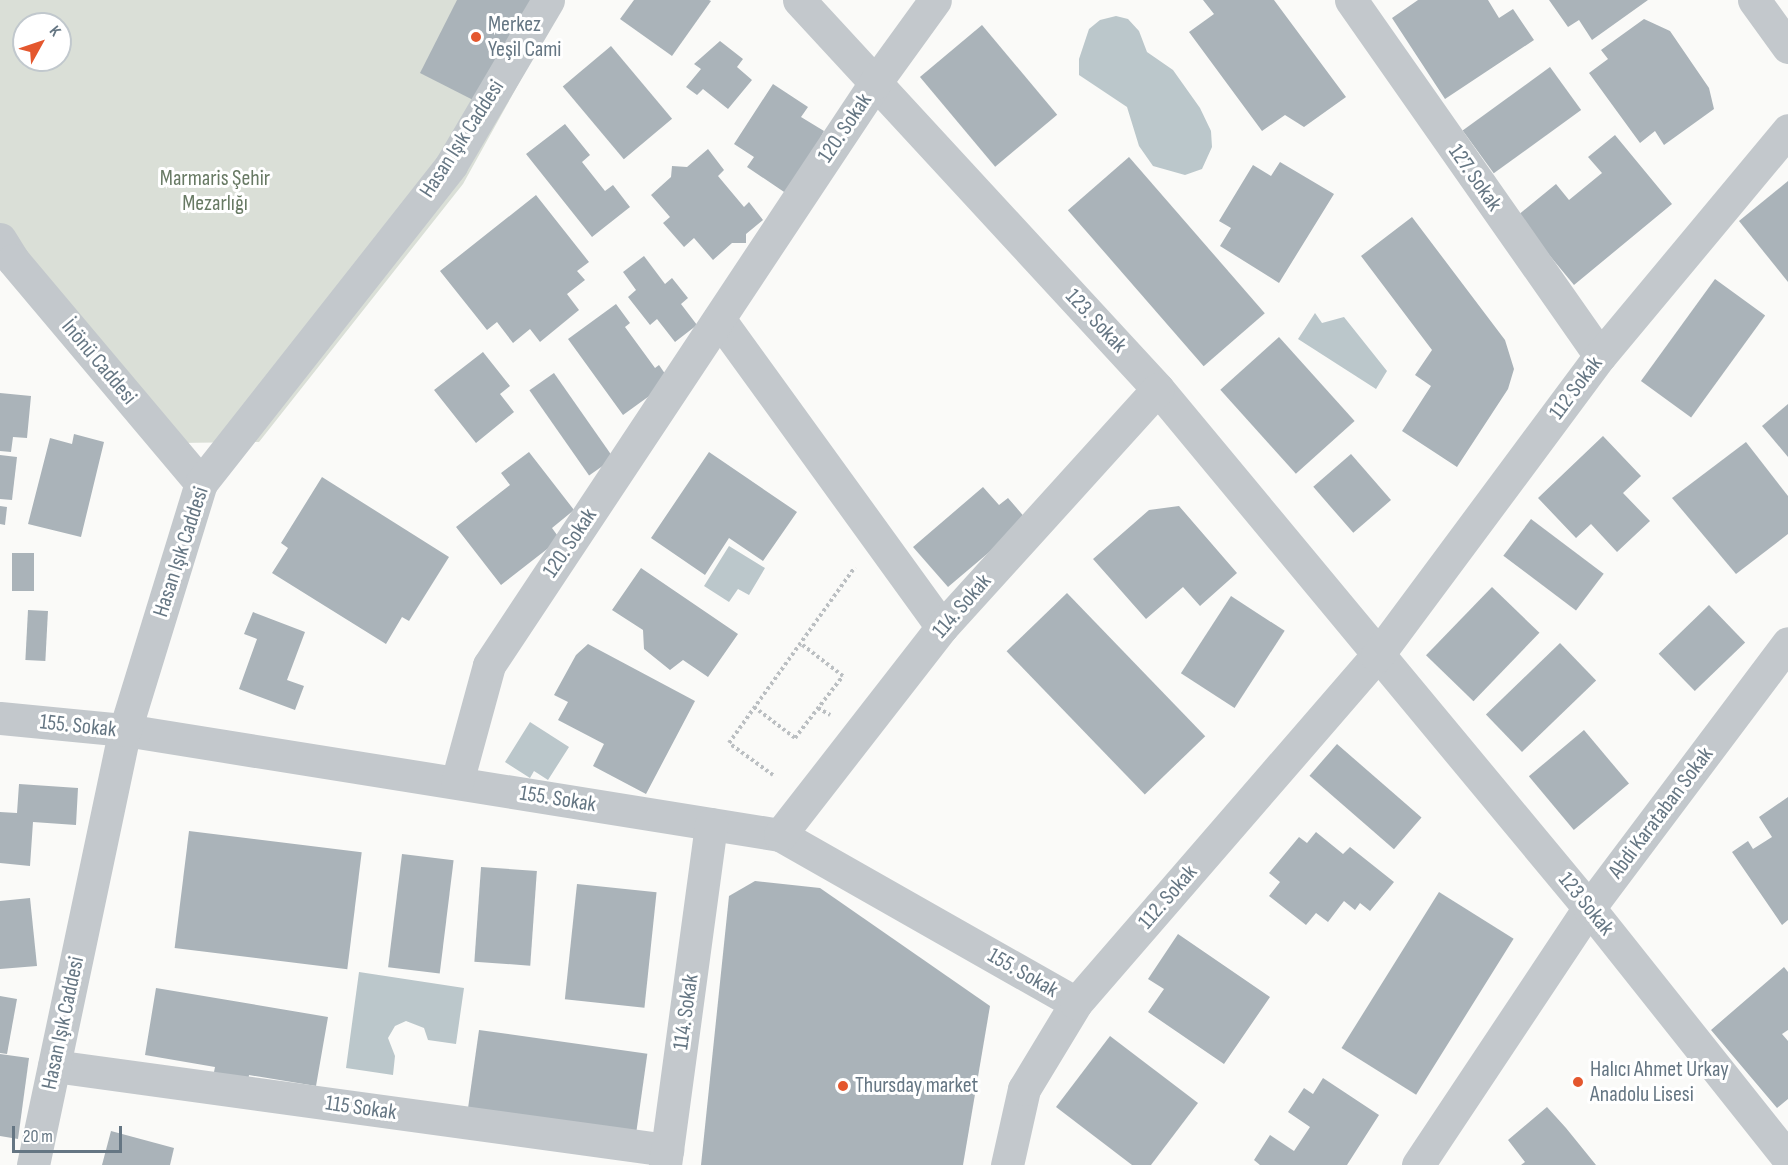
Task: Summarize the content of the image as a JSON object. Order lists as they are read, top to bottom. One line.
{"streets":{"street":["120. Sokak","Hasan Işık Caddesi","127. Sokak","123. Sokak","İnönü Caddesi","112 Sokak","114. Sokak","155. Sokak","Abdi Karataban Sokak","112. Sokak","123 Sokak","115 Sokak"]},"crossings":[["120. Sokak","123. Sokak"],["120. Sokak","155. Sokak"],["Hasan Işık Caddesi","İnönü Caddesi"],["Hasan Işık Caddesi","155. Sokak"],["Hasan Işık Caddesi","115 Sokak"],["127. Sokak","112 Sokak"],["123. Sokak","112 Sokak"],["123. Sokak","114. Sokak"],["123. Sokak","112. Sokak"],["123. Sokak","123 Sokak"],["112 Sokak","112. Sokak"],["112 Sokak","123 Sokak"],["114. Sokak","155. Sokak"],["114. Sokak","115 Sokak"],["155. Sokak","112. Sokak"],["Abdi Karataban Sokak","123 Sokak"],["112. Sokak","123 Sokak"]],"parks":["Marmaris Şehir Mezarlığı"],"places":["Merkez Yeşil Cami","Halıcı Ahmet Urkay Anadolu Lisesi","Thursday market"],"scale_bar":"20 m","north":"top right"}
